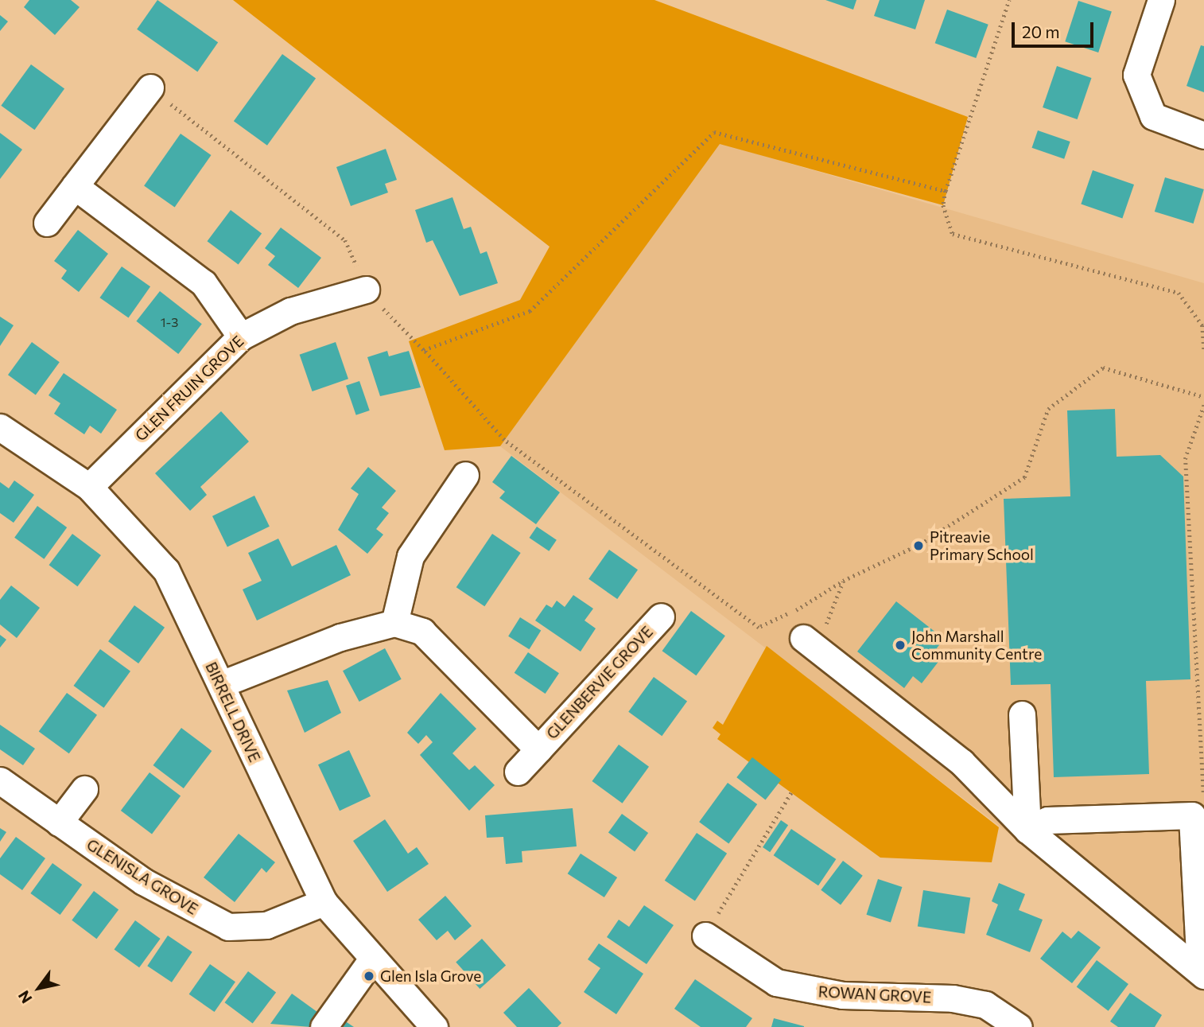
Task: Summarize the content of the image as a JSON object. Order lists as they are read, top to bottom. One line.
{"streets":{"street":["GLEN FRUIN GROVE","GLENBERVIE GROVE","BIRRELL DRIVE","GLENISLA GROVE","ROWAN GROVE"]},"crossings":[["GLEN FRUIN GROVE","BIRRELL DRIVE"],["BIRRELL DRIVE","GLENISLA GROVE"]],"places":["Pitreavie Primary School","John Marshall Community Centre","Glen Isla Grove"],"house_numbers":["1-3"],"scale_bar":"20 m","north":"bottom left"}
